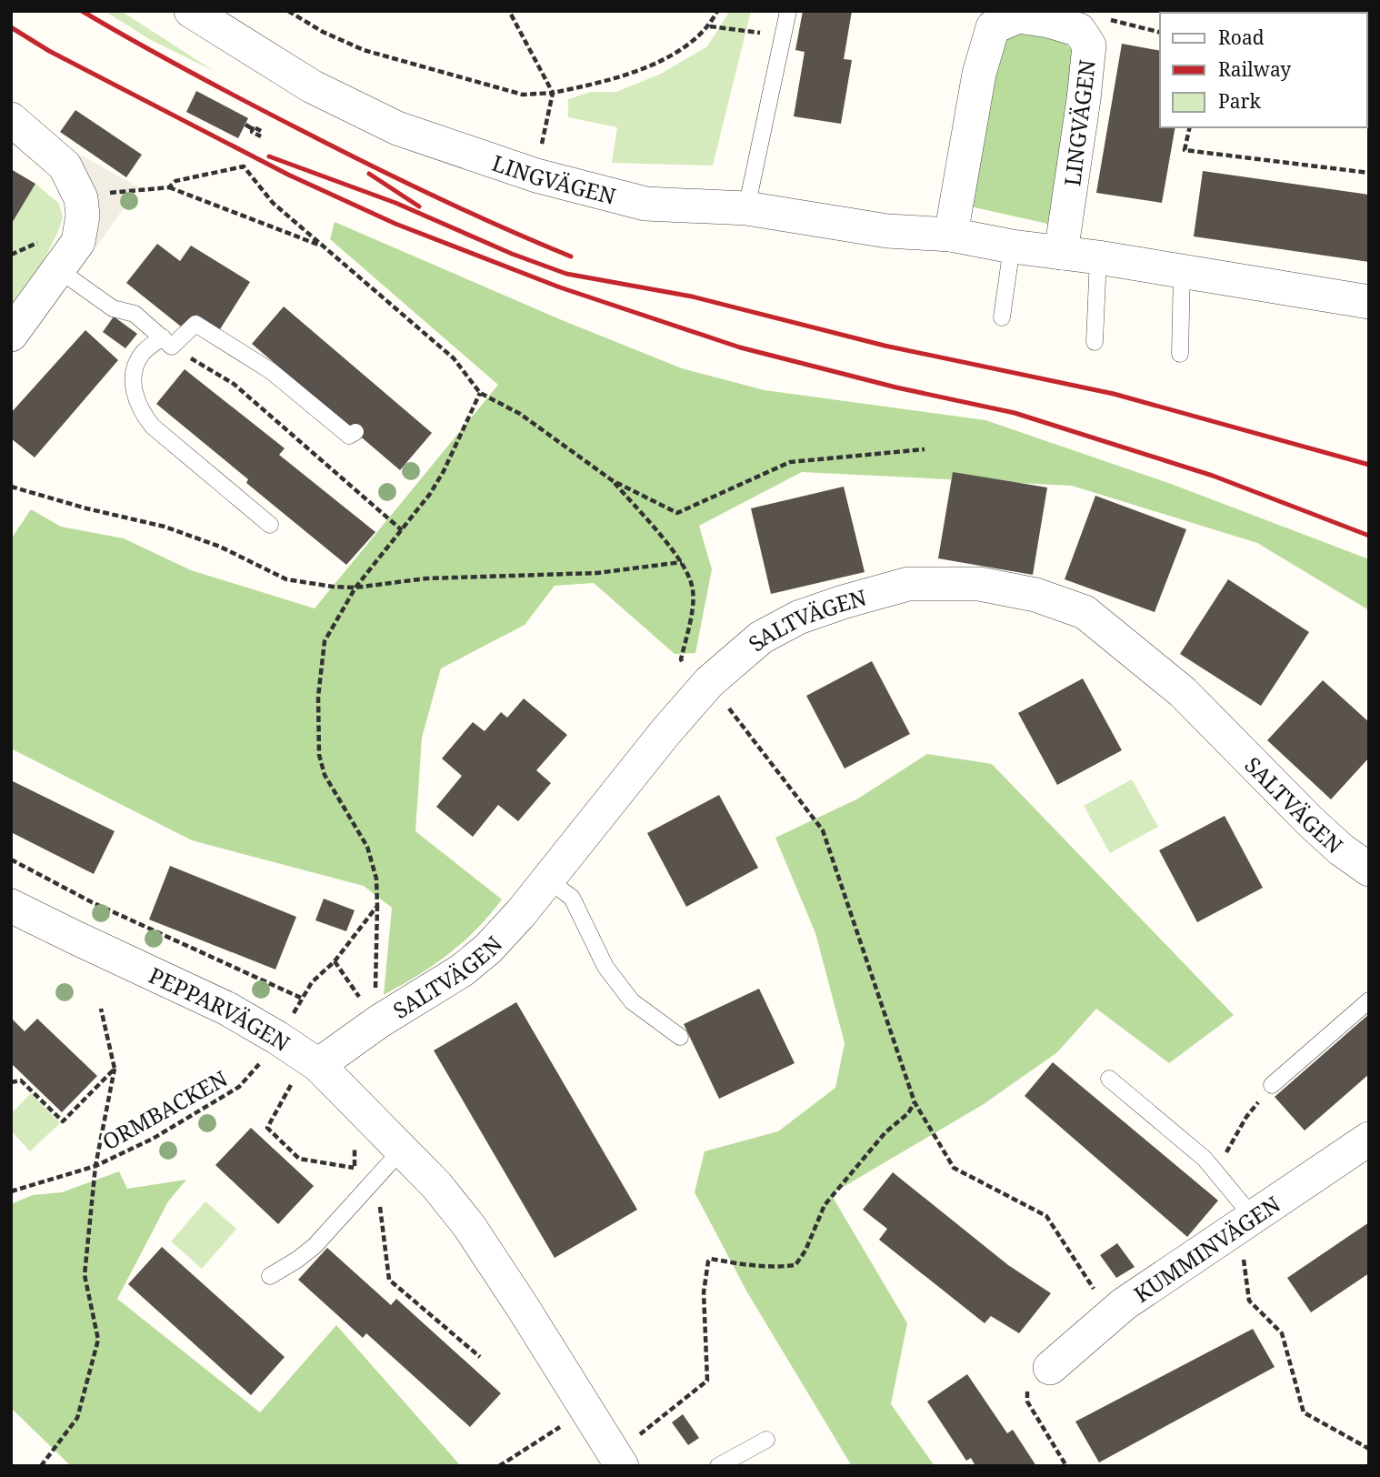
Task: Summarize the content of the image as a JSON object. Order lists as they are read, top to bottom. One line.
{"streets":{"street":["LINGVÄGEN","SALTVÄGEN","PEPPARVÄGEN","KUMMINVÄGEN"],"path":["ORMBACKEN"]},"crossings":[["SALTVÄGEN","PEPPARVÄGEN"],["PEPPARVÄGEN","ORMBACKEN"]],"legend":["Road","Railway","Park"]}
